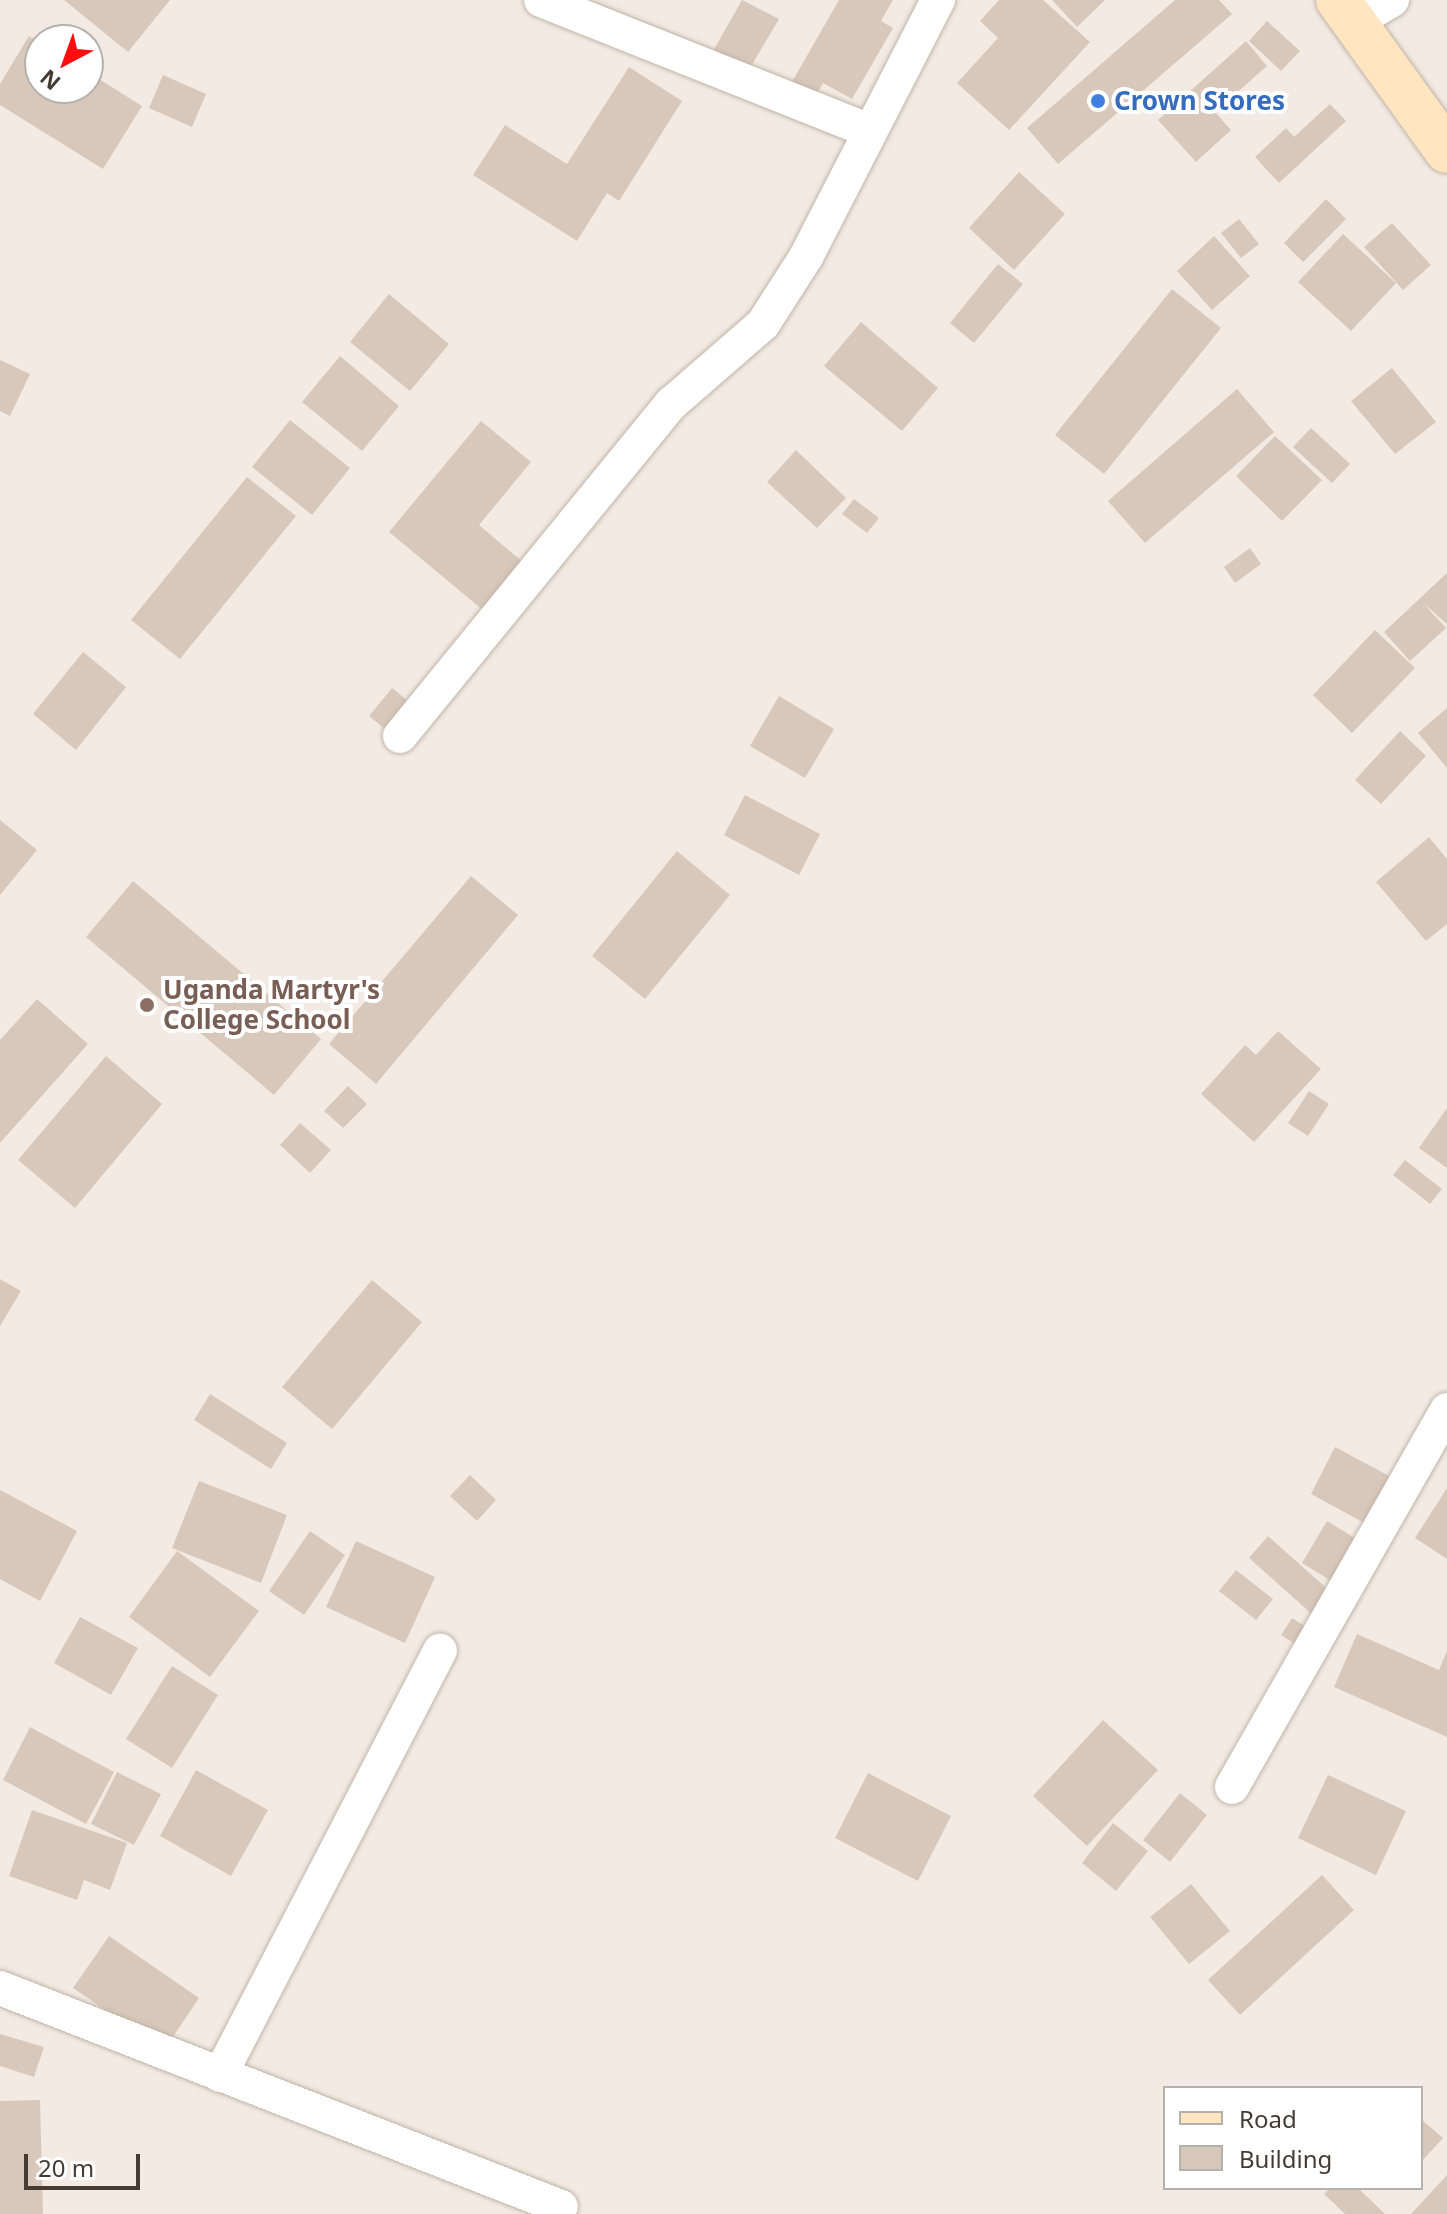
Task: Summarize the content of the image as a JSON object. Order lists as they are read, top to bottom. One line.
{"places":["Crown Stores","Uganda Martyr's College School"],"legend":["Road","Building"],"scale_bar":"20 m","north":"bottom left"}
